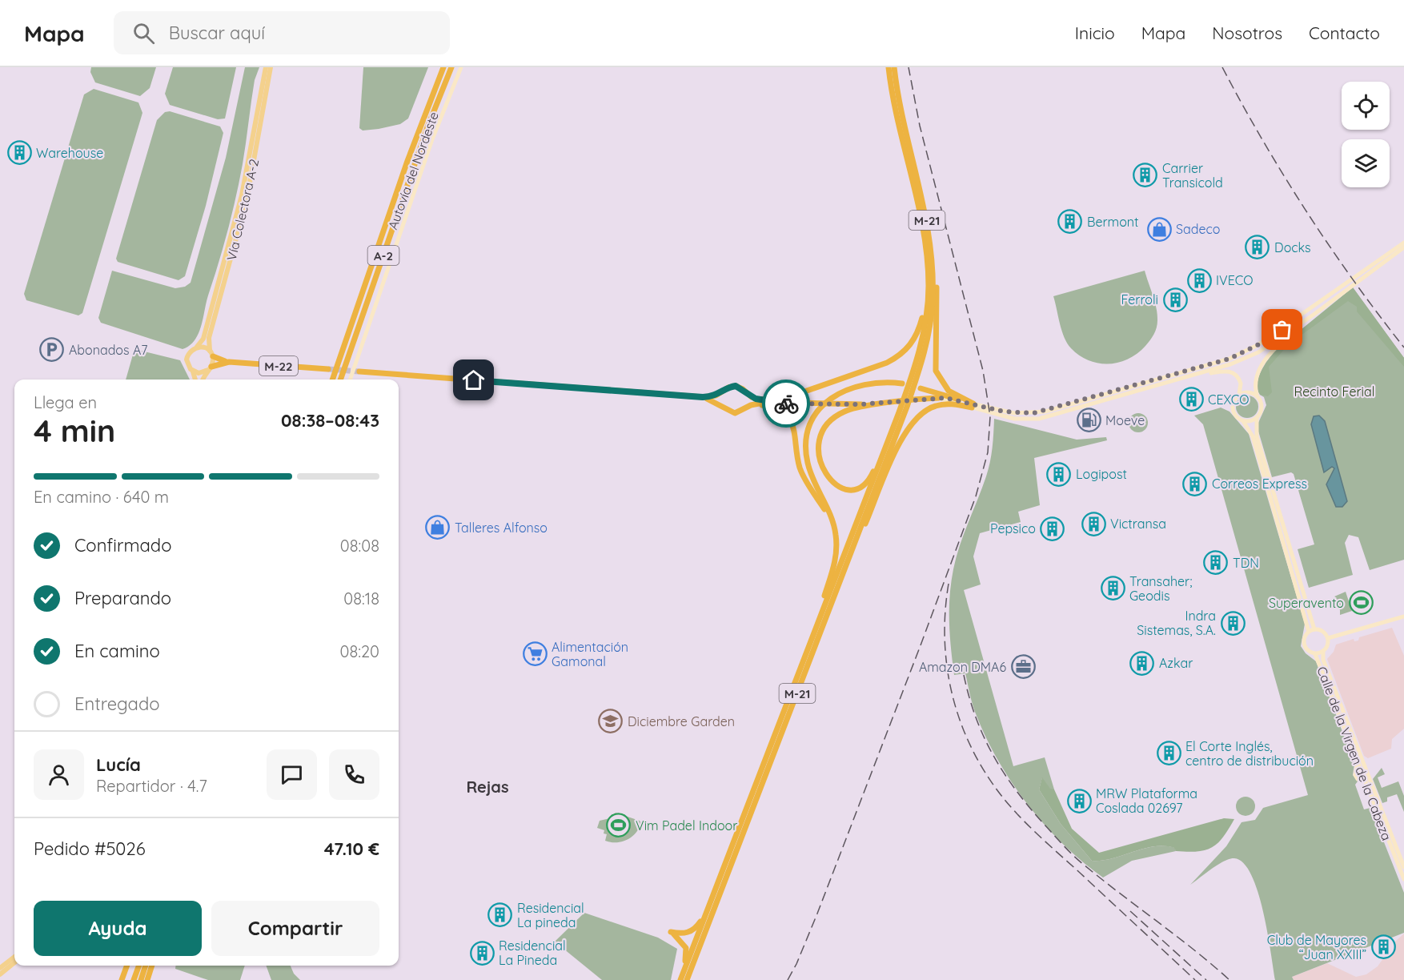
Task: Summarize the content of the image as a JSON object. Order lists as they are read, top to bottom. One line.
{"streets":{"highway":["Autovía del Nordeste","M-21","A-2","M-22"],"main road":["Vía Colectora A-2","Calle de la Virgen de la Cabeza"]},"crossings":[["Vía Colectora A-2","M-22"]],"districts":["Rejas"],"parks":["Recinto Ferial"],"places":{"building":["Warehouse","Carrier Transicold","Bermont","Docks","IVECO","Ferroli","CEXCO","Logipost","Correos Express","Victransa","Pepsico","TDN","Transaher; Geodis","Indra Sistemas, S.A.","Azkar","El Corte Inglés, centro de distribución","MRW Plataforma Coslada 02697","Residencial La pineda","Club de Mayores “Juan XXIII”","Residencial La Pineda"],"shop":["Sadeco","Talleres Alfonso"],"parking":["Abonados A7"],"fuel station":["Moeve"],"sports":["Superavento","Vim Padel Indoor"],"supermarket":["Alimentación Gamonal"],"office":["Amazon DMA6"],"school or university":["Diciembre Garden"]},"page":{"header":"Mapa","search":"Buscar aquí","nav":["Inicio","Mapa","Nosotros","Contacto"],"heading":["4 min","Llega en","08:38–08:43"],"panel":["Lucía","Repartidor · 4.7","Pedido #5026","47.10 €"],"bar":"En camino · 640 m","list":[["Confirmado","08:08"],["Preparando","08:18"],["En camino","08:20"],"Entregado"],"buttons":["Ayuda","Compartir"]}}
